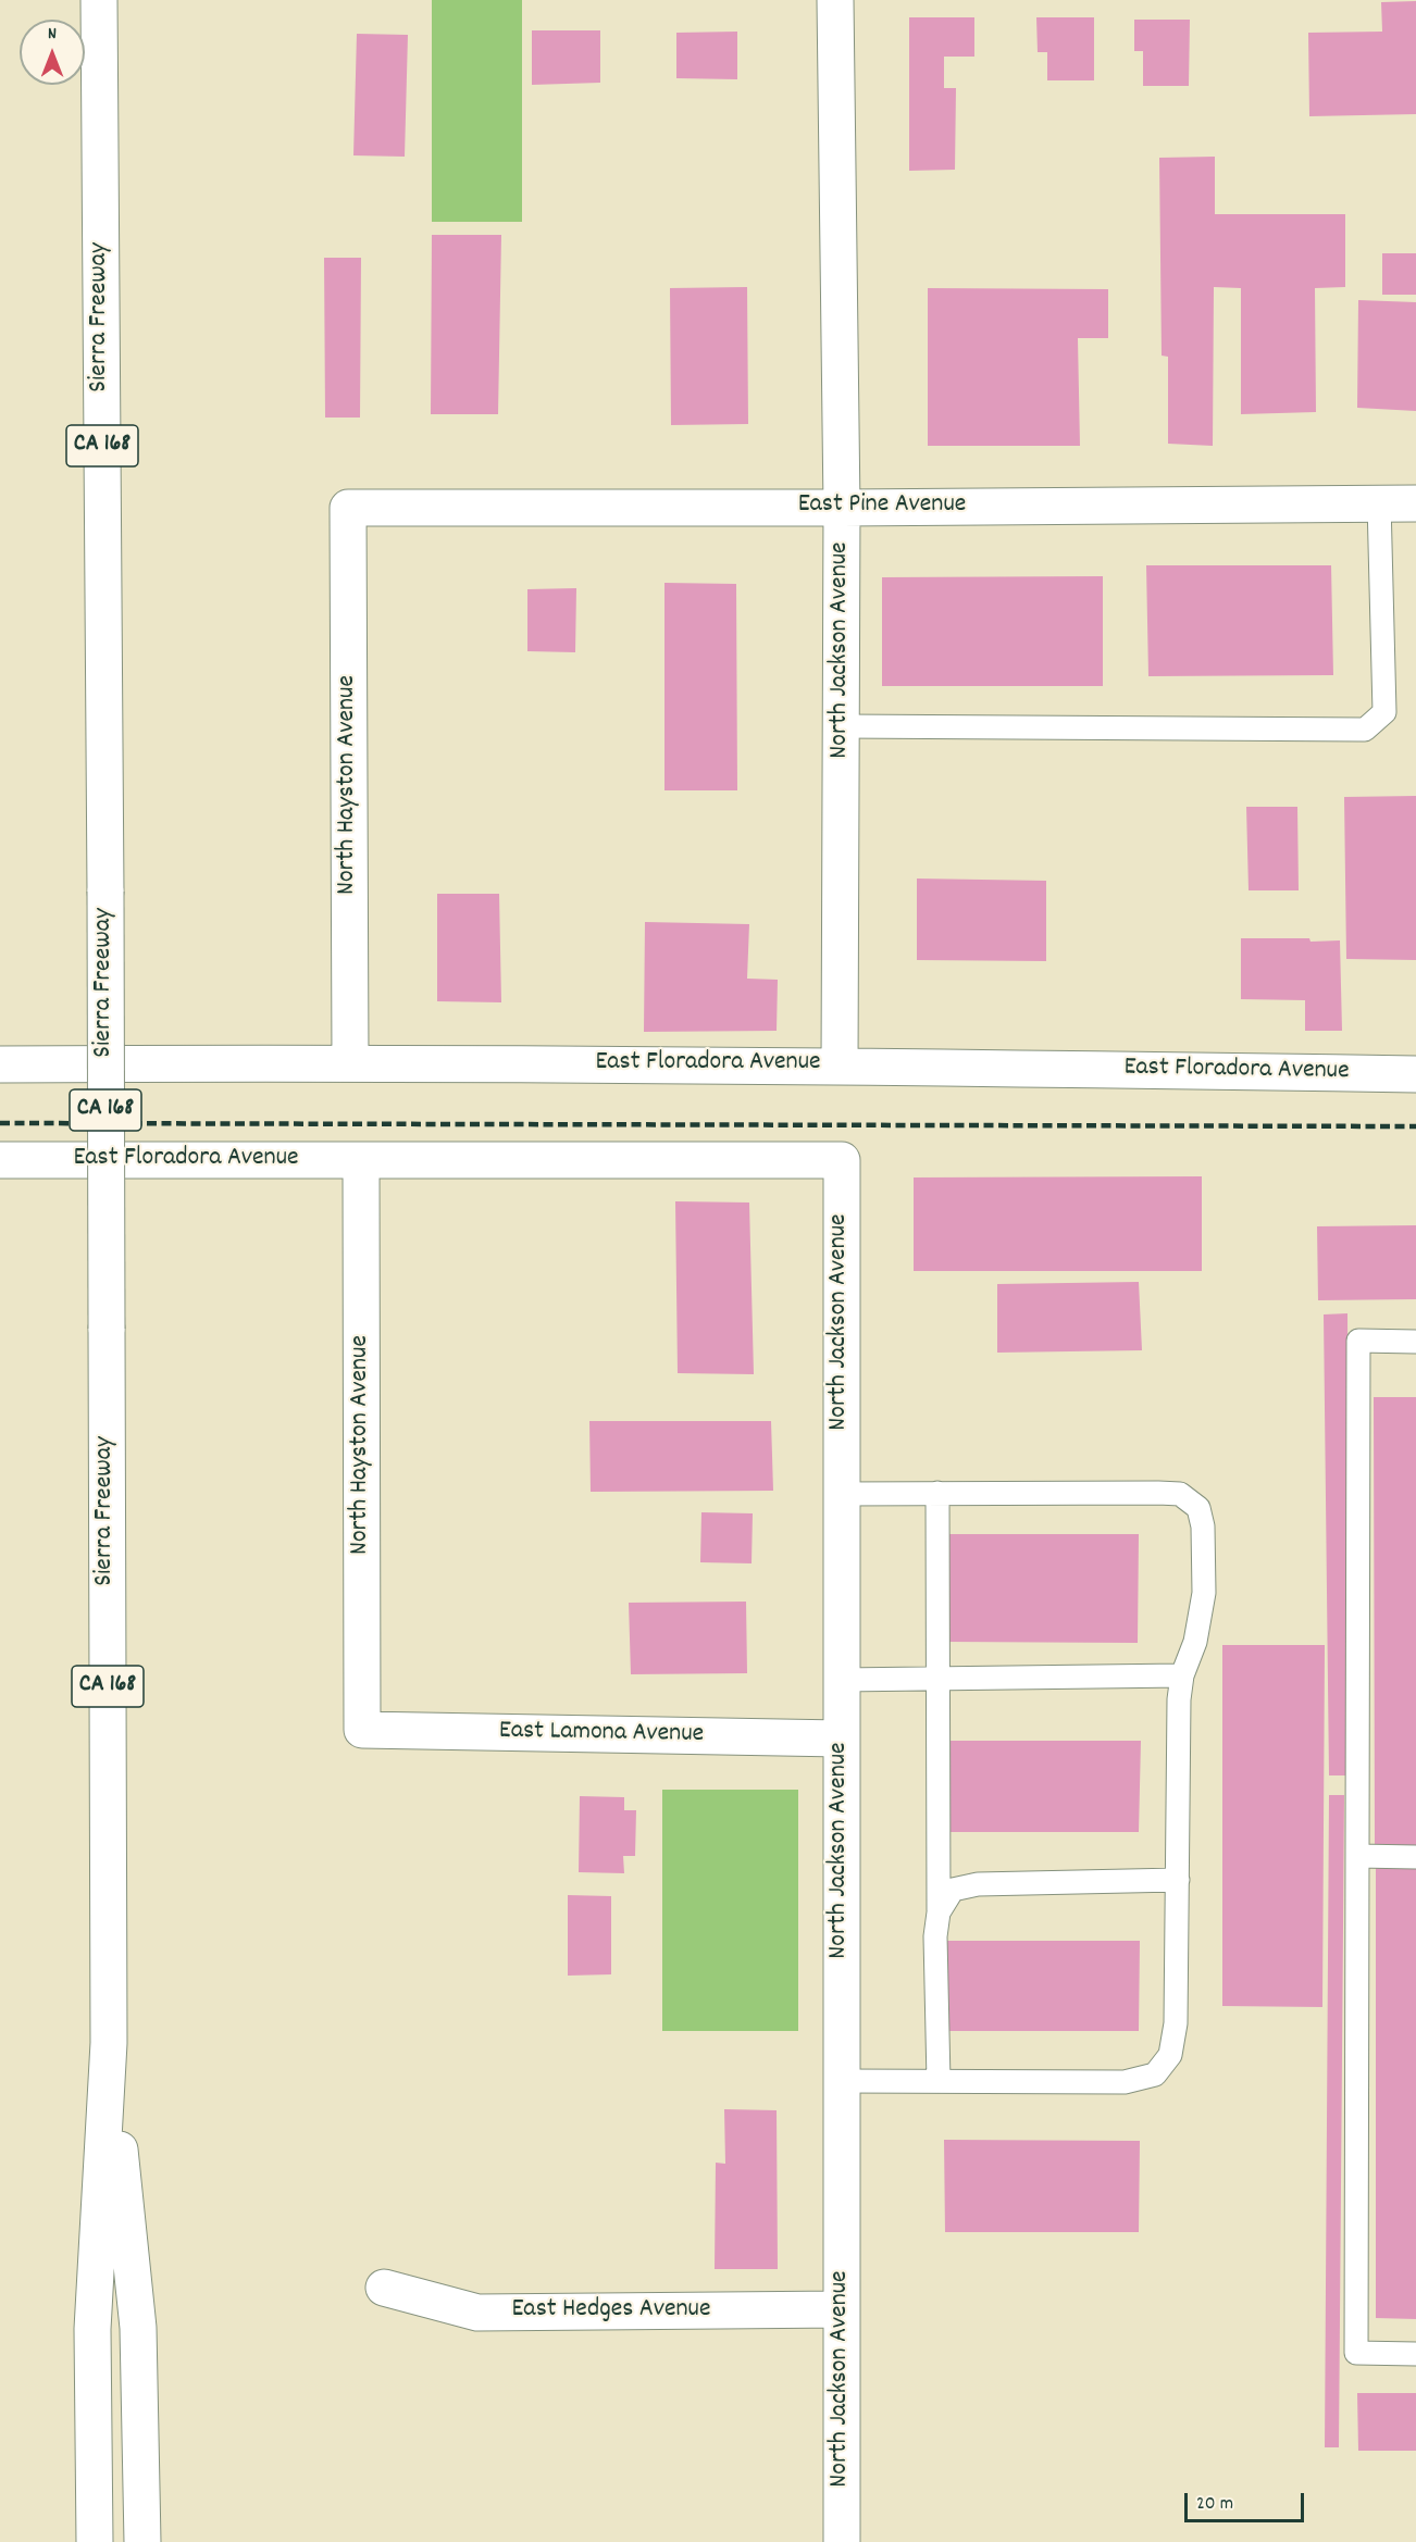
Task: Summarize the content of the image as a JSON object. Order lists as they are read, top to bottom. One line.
{"streets":{"main road":["Sierra Freeway","CA 168","East Pine Avenue","North Jackson Avenue","North Hayston Avenue","East Floradora Avenue","East Lamona Avenue","East Hedges Avenue"]},"crossings":[["East Pine Avenue","North Jackson Avenue"],["East Pine Avenue","North Hayston Avenue"],["North Jackson Avenue","East Floradora Avenue"],["North Jackson Avenue","East Lamona Avenue"],["North Jackson Avenue","East Hedges Avenue"],["North Hayston Avenue","East Floradora Avenue"],["North Hayston Avenue","East Lamona Avenue"]],"scale_bar":"20 m","north":"top"}
